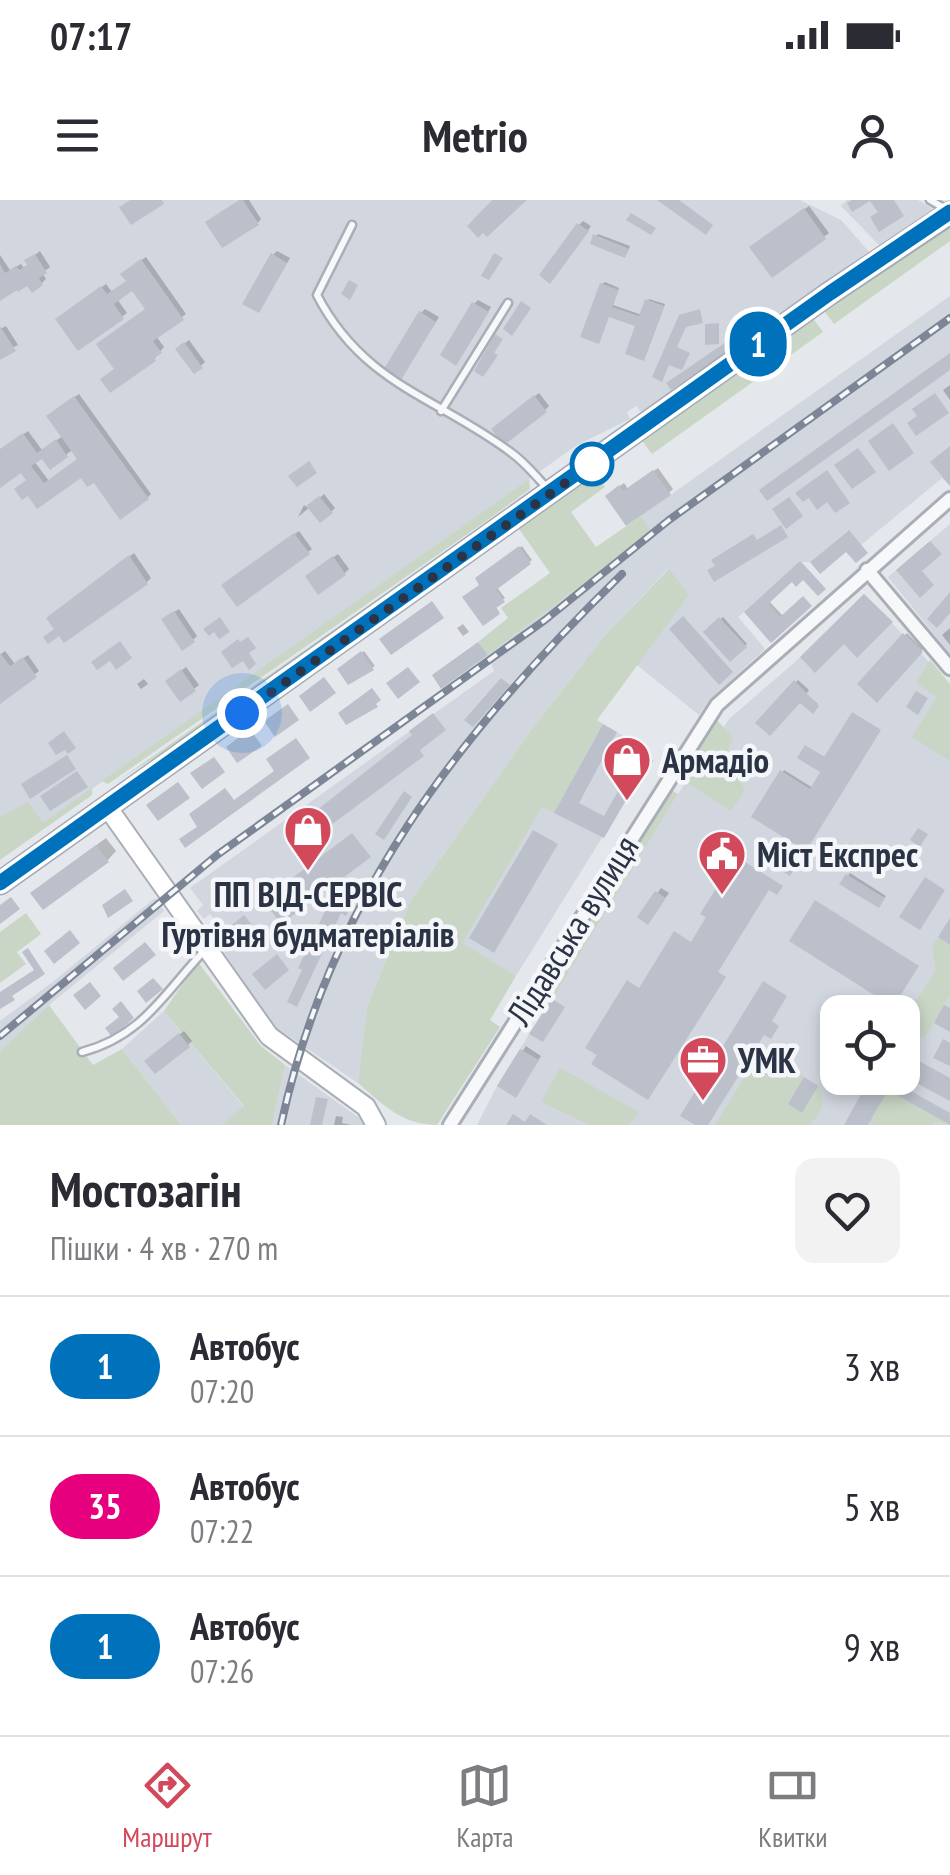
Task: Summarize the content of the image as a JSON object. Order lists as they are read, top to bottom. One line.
{"streets":{"street":["Лідавська вулиця"]},"places":{"shop":["Армадіо","ПП ВІД-СЕРВІС Гуртівня будматеріалів"],"public building":["Міст Експрес"],"office":["УМК"]},"lines":["bus line 1"],"page":{"status":"07:17","header":"Metrio","on_map":"1","heading":["Мостозагін","Пішки · 4 хв · 270 m"],"list":[{"mark":"1","name":"Автобус","note":"07:20","value":"3 хв"},{"mark":"35","name":"Автобус","note":"07:22","value":"5 хв"},{"mark":"1","name":"Автобус","note":"07:26","value":"9 хв"}],"tabs":["Маршрут","Карта","Квитки"]}}
